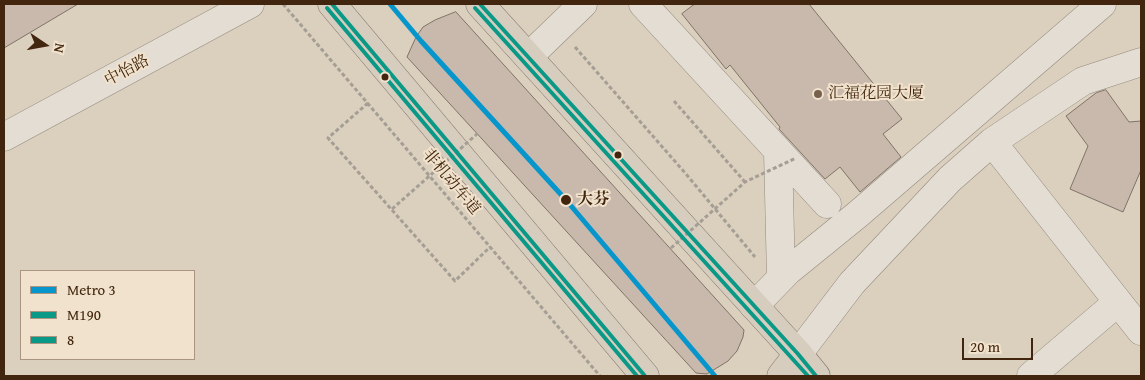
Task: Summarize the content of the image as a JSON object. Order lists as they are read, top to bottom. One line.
{"streets":{"street":["中怡路"],"path":["非机动车道"]},"places":["汇福花园大厦","大芬"],"lines":["metro line 3","transit line M190","transit line 8"],"legend":["Metro 3","M190","8"],"scale_bar":"20 m","north":"right"}
